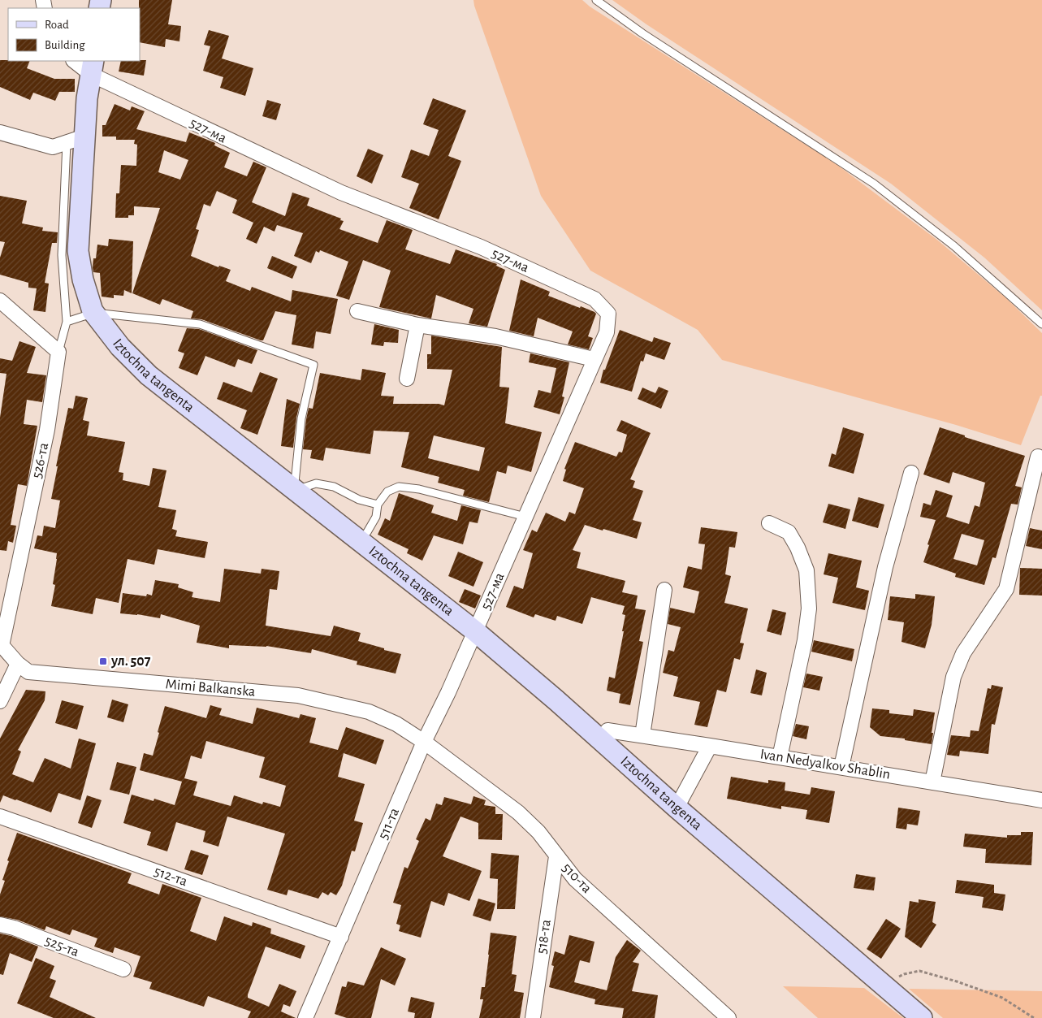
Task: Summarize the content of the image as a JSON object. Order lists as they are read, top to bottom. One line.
{"streets":{"street":["527-ма","Iztochna tangenta","526-та","Mimi Balkanska","Ivan Nedyalkov Shablin","511-та","512-та","510-та","518-та","525-та"]},"crossings":[["527-ма","Iztochna tangenta"],["527-ма","511-та"],["Iztochna tangenta","511-та"],["526-та","Mimi Balkanska"],["Mimi Balkanska","511-та"],["Mimi Balkanska","510-та"],["511-та","512-та"],["511-та","510-та"],["510-та","518-та"]],"places":{"transit":["ул. 507"]},"legend":["Road","Building"]}
